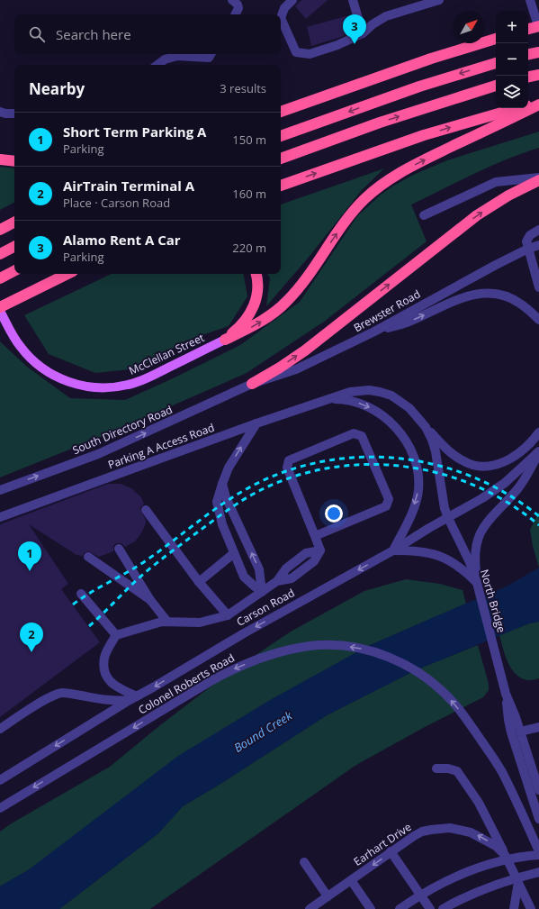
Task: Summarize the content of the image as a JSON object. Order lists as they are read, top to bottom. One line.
{"streets":{"main road":["McClellan Street"],"street":["Brewster Road","South Directory Road","Parking A Access Road","North Bridge","Carson Road","Colonel Roberts Road","Earhart Drive"]},"crossings":[["Brewster Road","South Directory Road"],["Parking A Access Road","North Bridge"],["Parking A Access Road","Carson Road"],["North Bridge","Carson Road"]],"one_way":["South Directory Road"],"water":["Bound Creek"],"north":"top right","page":{"map_buttons":["+","−"],"pins":["3","1","2"],"search":"Search here","heading":["Nearby","3 results"],"list":[{"mark":"1","name":"Short Term Parking A","note":"Parking","value":"150 m"},{"mark":"2","name":"AirTrain Terminal A","note":"Place · Carson Road","value":"160 m"},{"mark":"3","name":"Alamo Rent A Car","note":"Parking","value":"220 m"}]}}
